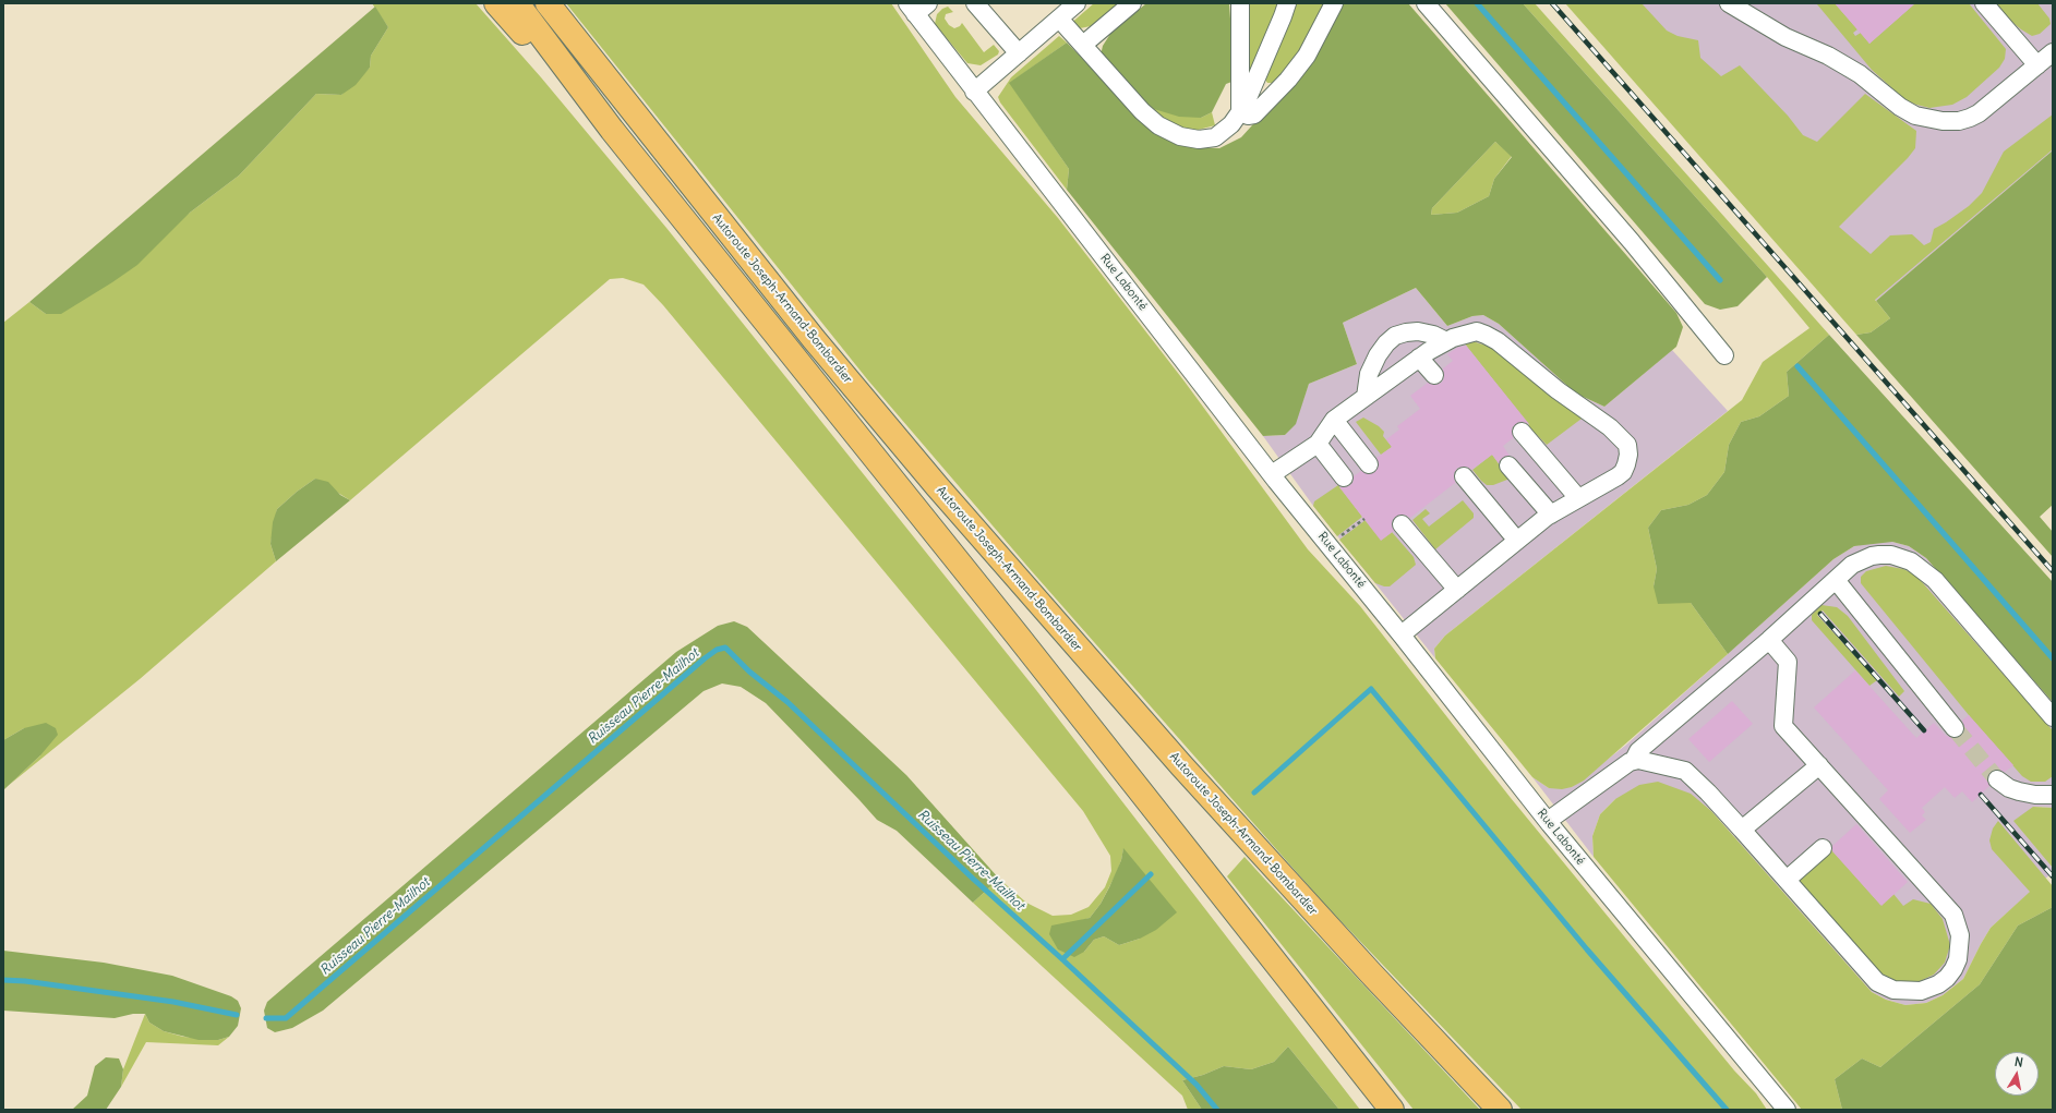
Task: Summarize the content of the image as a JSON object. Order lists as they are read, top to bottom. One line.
{"streets":{"highway":["Autoroute Joseph-Armand-Bombardier"],"street":["Rue Labonté"]},"water":["Ruisseau Pierre-Mailhot"],"north":"top"}
